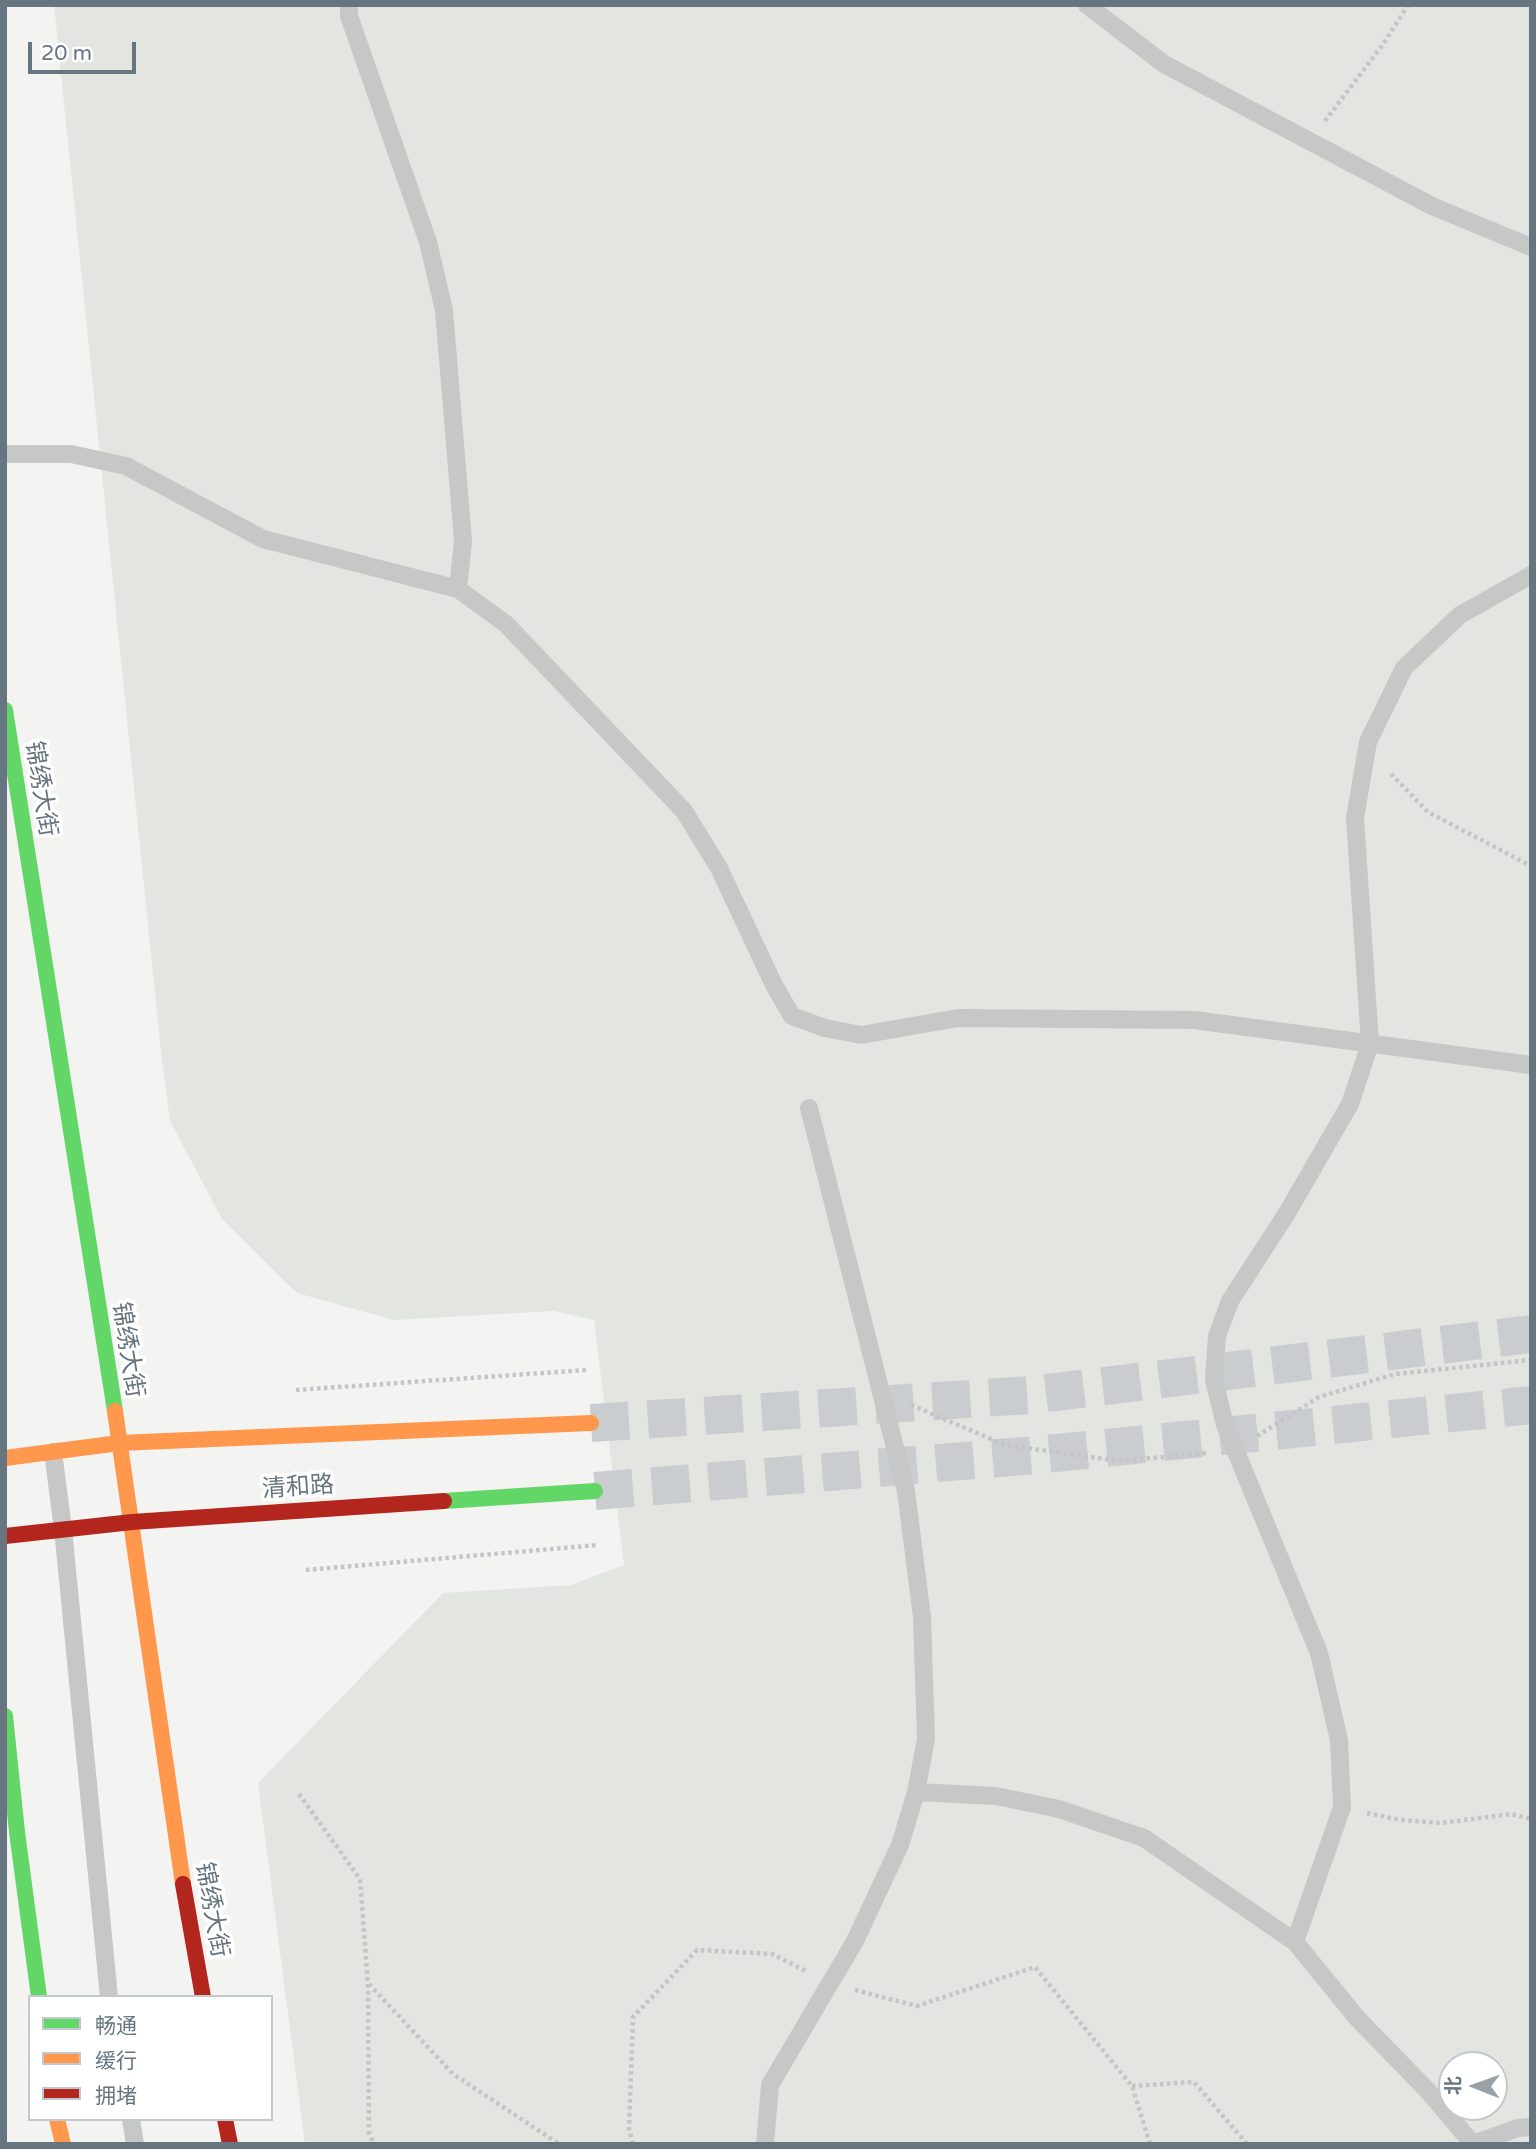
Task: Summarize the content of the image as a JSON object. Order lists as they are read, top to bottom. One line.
{"streets":{"main road":["锦绣大街","清和路"]},"crossings":[["锦绣大街","清和路"]],"legend":["畅通","缓行","拥堵"],"scale_bar":"20 m","north":"left"}
